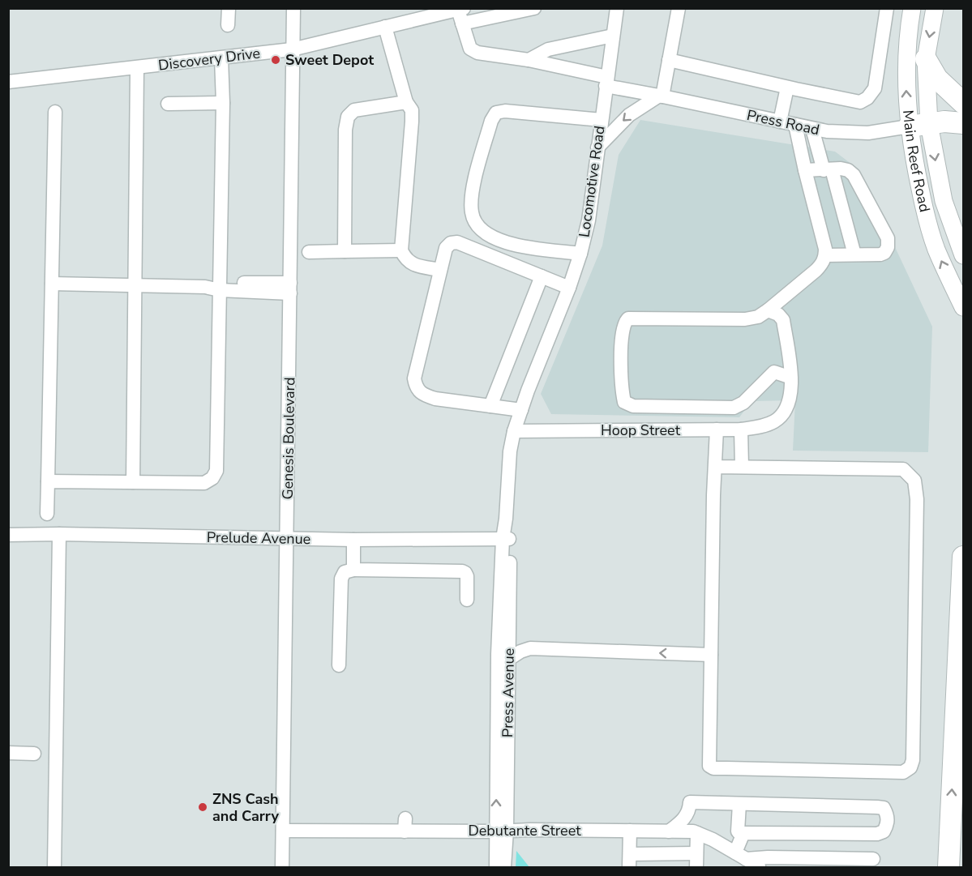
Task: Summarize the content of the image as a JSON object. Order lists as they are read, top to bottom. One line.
{"streets":{"main road":["Main Reef Road"],"street":["Discovery Drive","Press Road","Locomotive Road","Hoop Street","Genesis Boulevard","Prelude Avenue","Press Avenue","Debutante Street"]},"crossings":[["Discovery Drive","Press Road"],["Discovery Drive","Genesis Boulevard"],["Press Road","Main Reef Road"],["Press Road","Locomotive Road"],["Locomotive Road","Hoop Street"],["Locomotive Road","Press Avenue"],["Hoop Street","Press Avenue"],["Genesis Boulevard","Prelude Avenue"],["Genesis Boulevard","Debutante Street"],["Prelude Avenue","Press Avenue"],["Press Avenue","Debutante Street"]],"places":["Sweet Depot","ZNS Cash and Carry"]}
